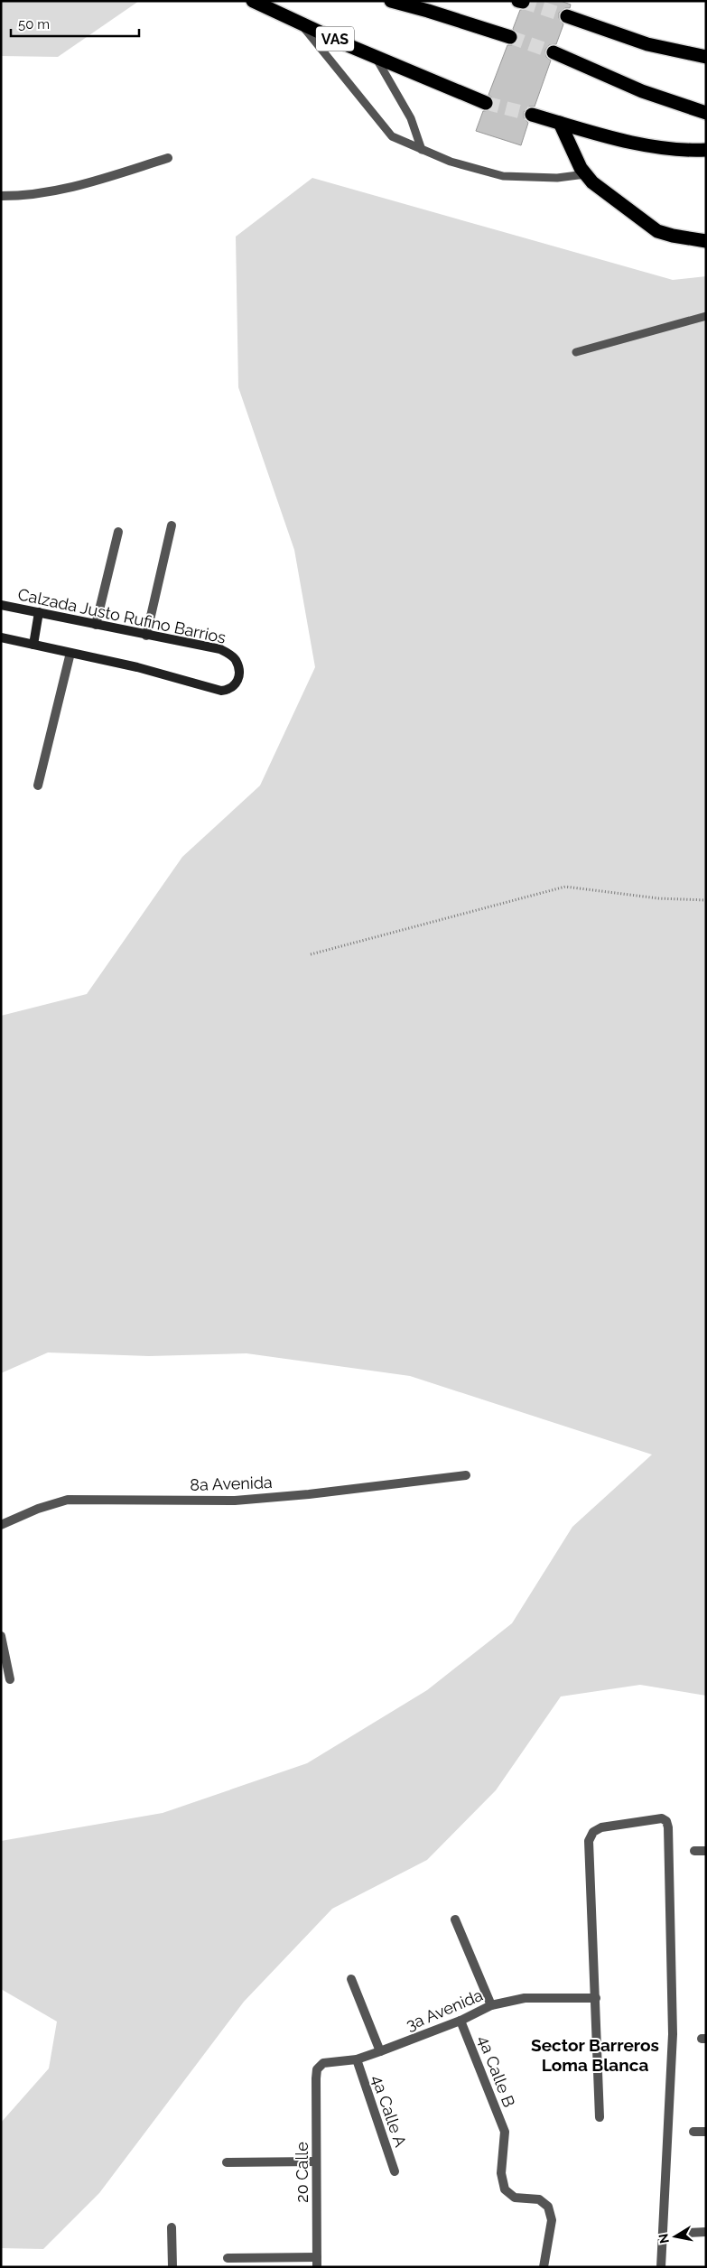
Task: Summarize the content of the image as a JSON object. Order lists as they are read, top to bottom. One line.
{"streets":{"highway":["VAS"],"street":["Calzada Justo Rufino Barrios","8a Avenida","3a Avenida","4a Calle B","4a Calle A","20 Calle"]},"crossings":[["3a Avenida","4a Calle B"],["3a Avenida","4a Calle A"],["3a Avenida","20 Calle"]],"districts":["Sector Barreros Loma Blanca"],"scale_bar":"50 m","north":"left"}
